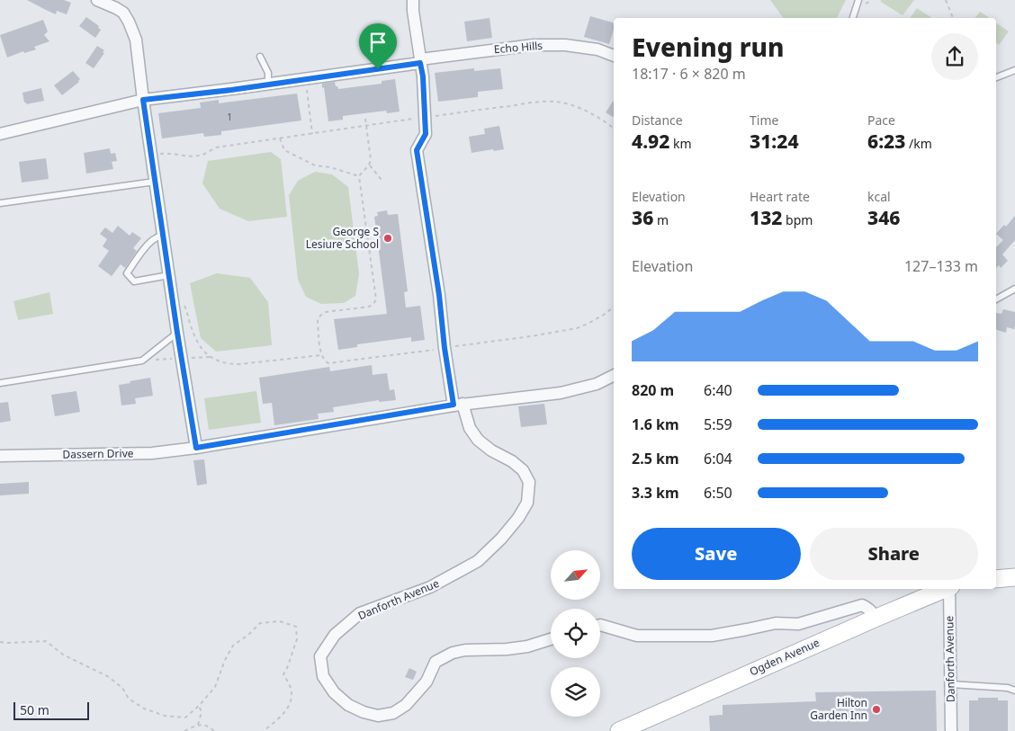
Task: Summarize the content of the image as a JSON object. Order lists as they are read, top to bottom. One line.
{"streets":{"street":["Echo Hills","Dassern Drive","Danforth Avenue","Ogden Avenue"]},"crossings":[["Dassern Drive","Danforth Avenue"]],"places":["George S Lesiure School","Hilton Garden Inn"],"house_numbers":["1"],"scale_bar":"50 m","north":"top right","page":{"heading":["Evening run","18:17 · 6 × 820 m"],"stats":[["Distance","4.92 km"],["Time","31:24"],["Pace","6:23 /km"],["Elevation","36 m"],["Heart rate","132 bpm"],["kcal","346"]],"chart":["Elevation","127–133 m"],"list":[{"name":"820 m","note":"6:40"},{"name":"1.6 km","note":"5:59"},{"name":"2.5 km","note":"6:04"},{"name":"3.3 km","note":"6:50"}],"buttons":["Save","Share"],"scale":"50 m"}}
